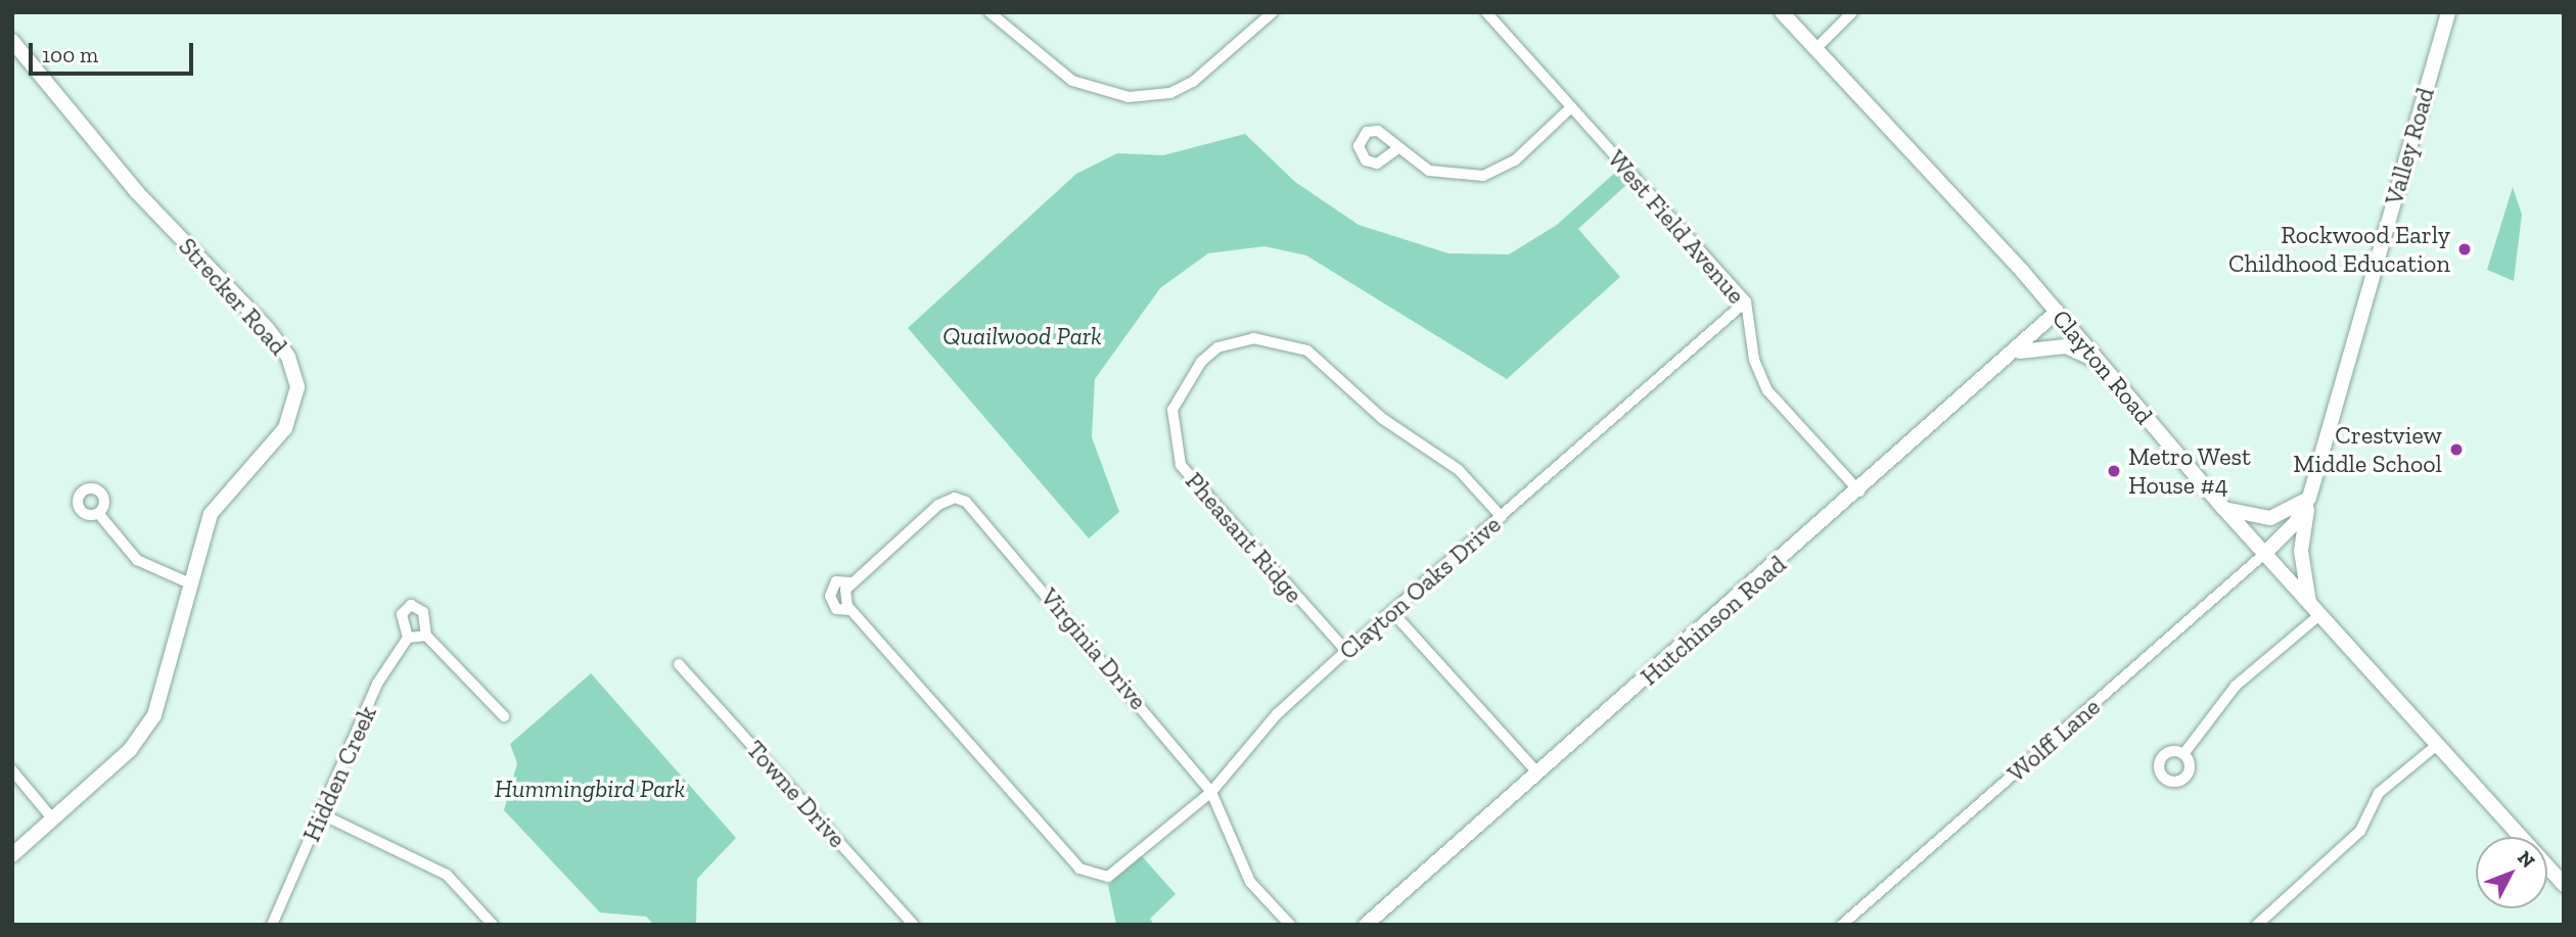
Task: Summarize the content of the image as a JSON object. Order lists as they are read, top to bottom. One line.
{"streets":{"street":["Valley Road","West Field Avenue","Strecker Road","Clayton Road","Pheasant Ridge","Clayton Oaks Drive","Hutchinson Road","Virginia Drive","Wolff Lane","Hidden Creek","Towne Drive"]},"crossings":[["Valley Road","Clayton Road"],["Valley Road","Wolff Lane"],["West Field Avenue","Clayton Oaks Drive"],["West Field Avenue","Hutchinson Road"],["Clayton Road","Hutchinson Road"],["Clayton Road","Wolff Lane"],["Pheasant Ridge","Clayton Oaks Drive"],["Clayton Oaks Drive","Virginia Drive"]],"parks":["Quailwood Park","Hummingbird Park"],"places":["Rockwood Early Childhood Education","Crestview Middle School","Metro West House #4"],"scale_bar":"100 m","north":"top right"}
